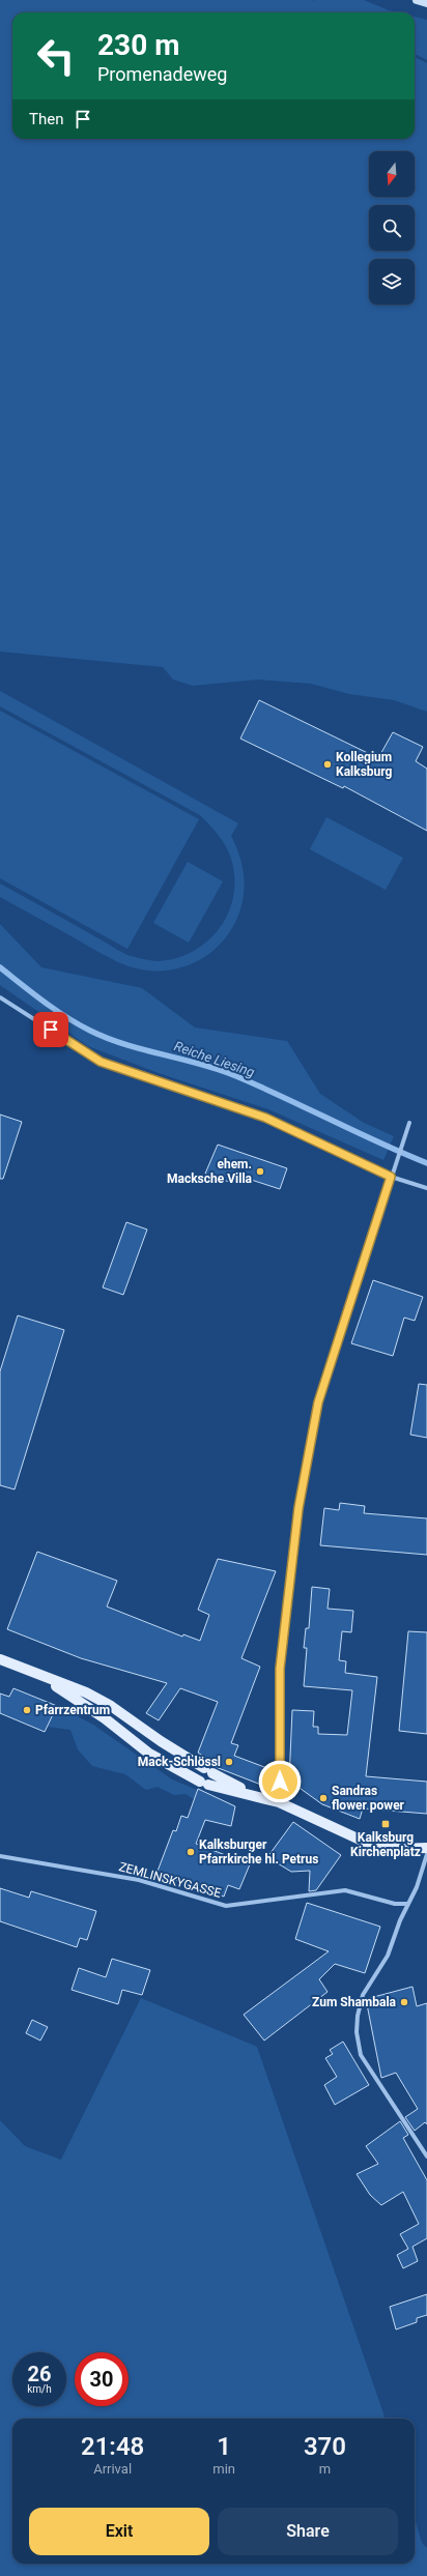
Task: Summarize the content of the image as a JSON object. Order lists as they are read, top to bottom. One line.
{"streets":{"street":["ZEMLINSKYGASSE"]},"water":["Reiche Liesing"],"places":{"other":["Kollegium Kalksburg","ehem. Macksche Villa","Pfarrzentrum","Mack-Schlössl","Sandras flower power","Kalksburger Pfarrkirche hl. Petrus","Zum Shambala"],"transit":["Kalksburg Kirchenplatz"]},"north":"bottom","page":{"turn":["230 m","Promenadeweg"],"then":"Then","speed":"26 km/h","limit":"30","eta":["21:48","Arrival","1","min","370","m"],"buttons":["Exit","Share"]}}
